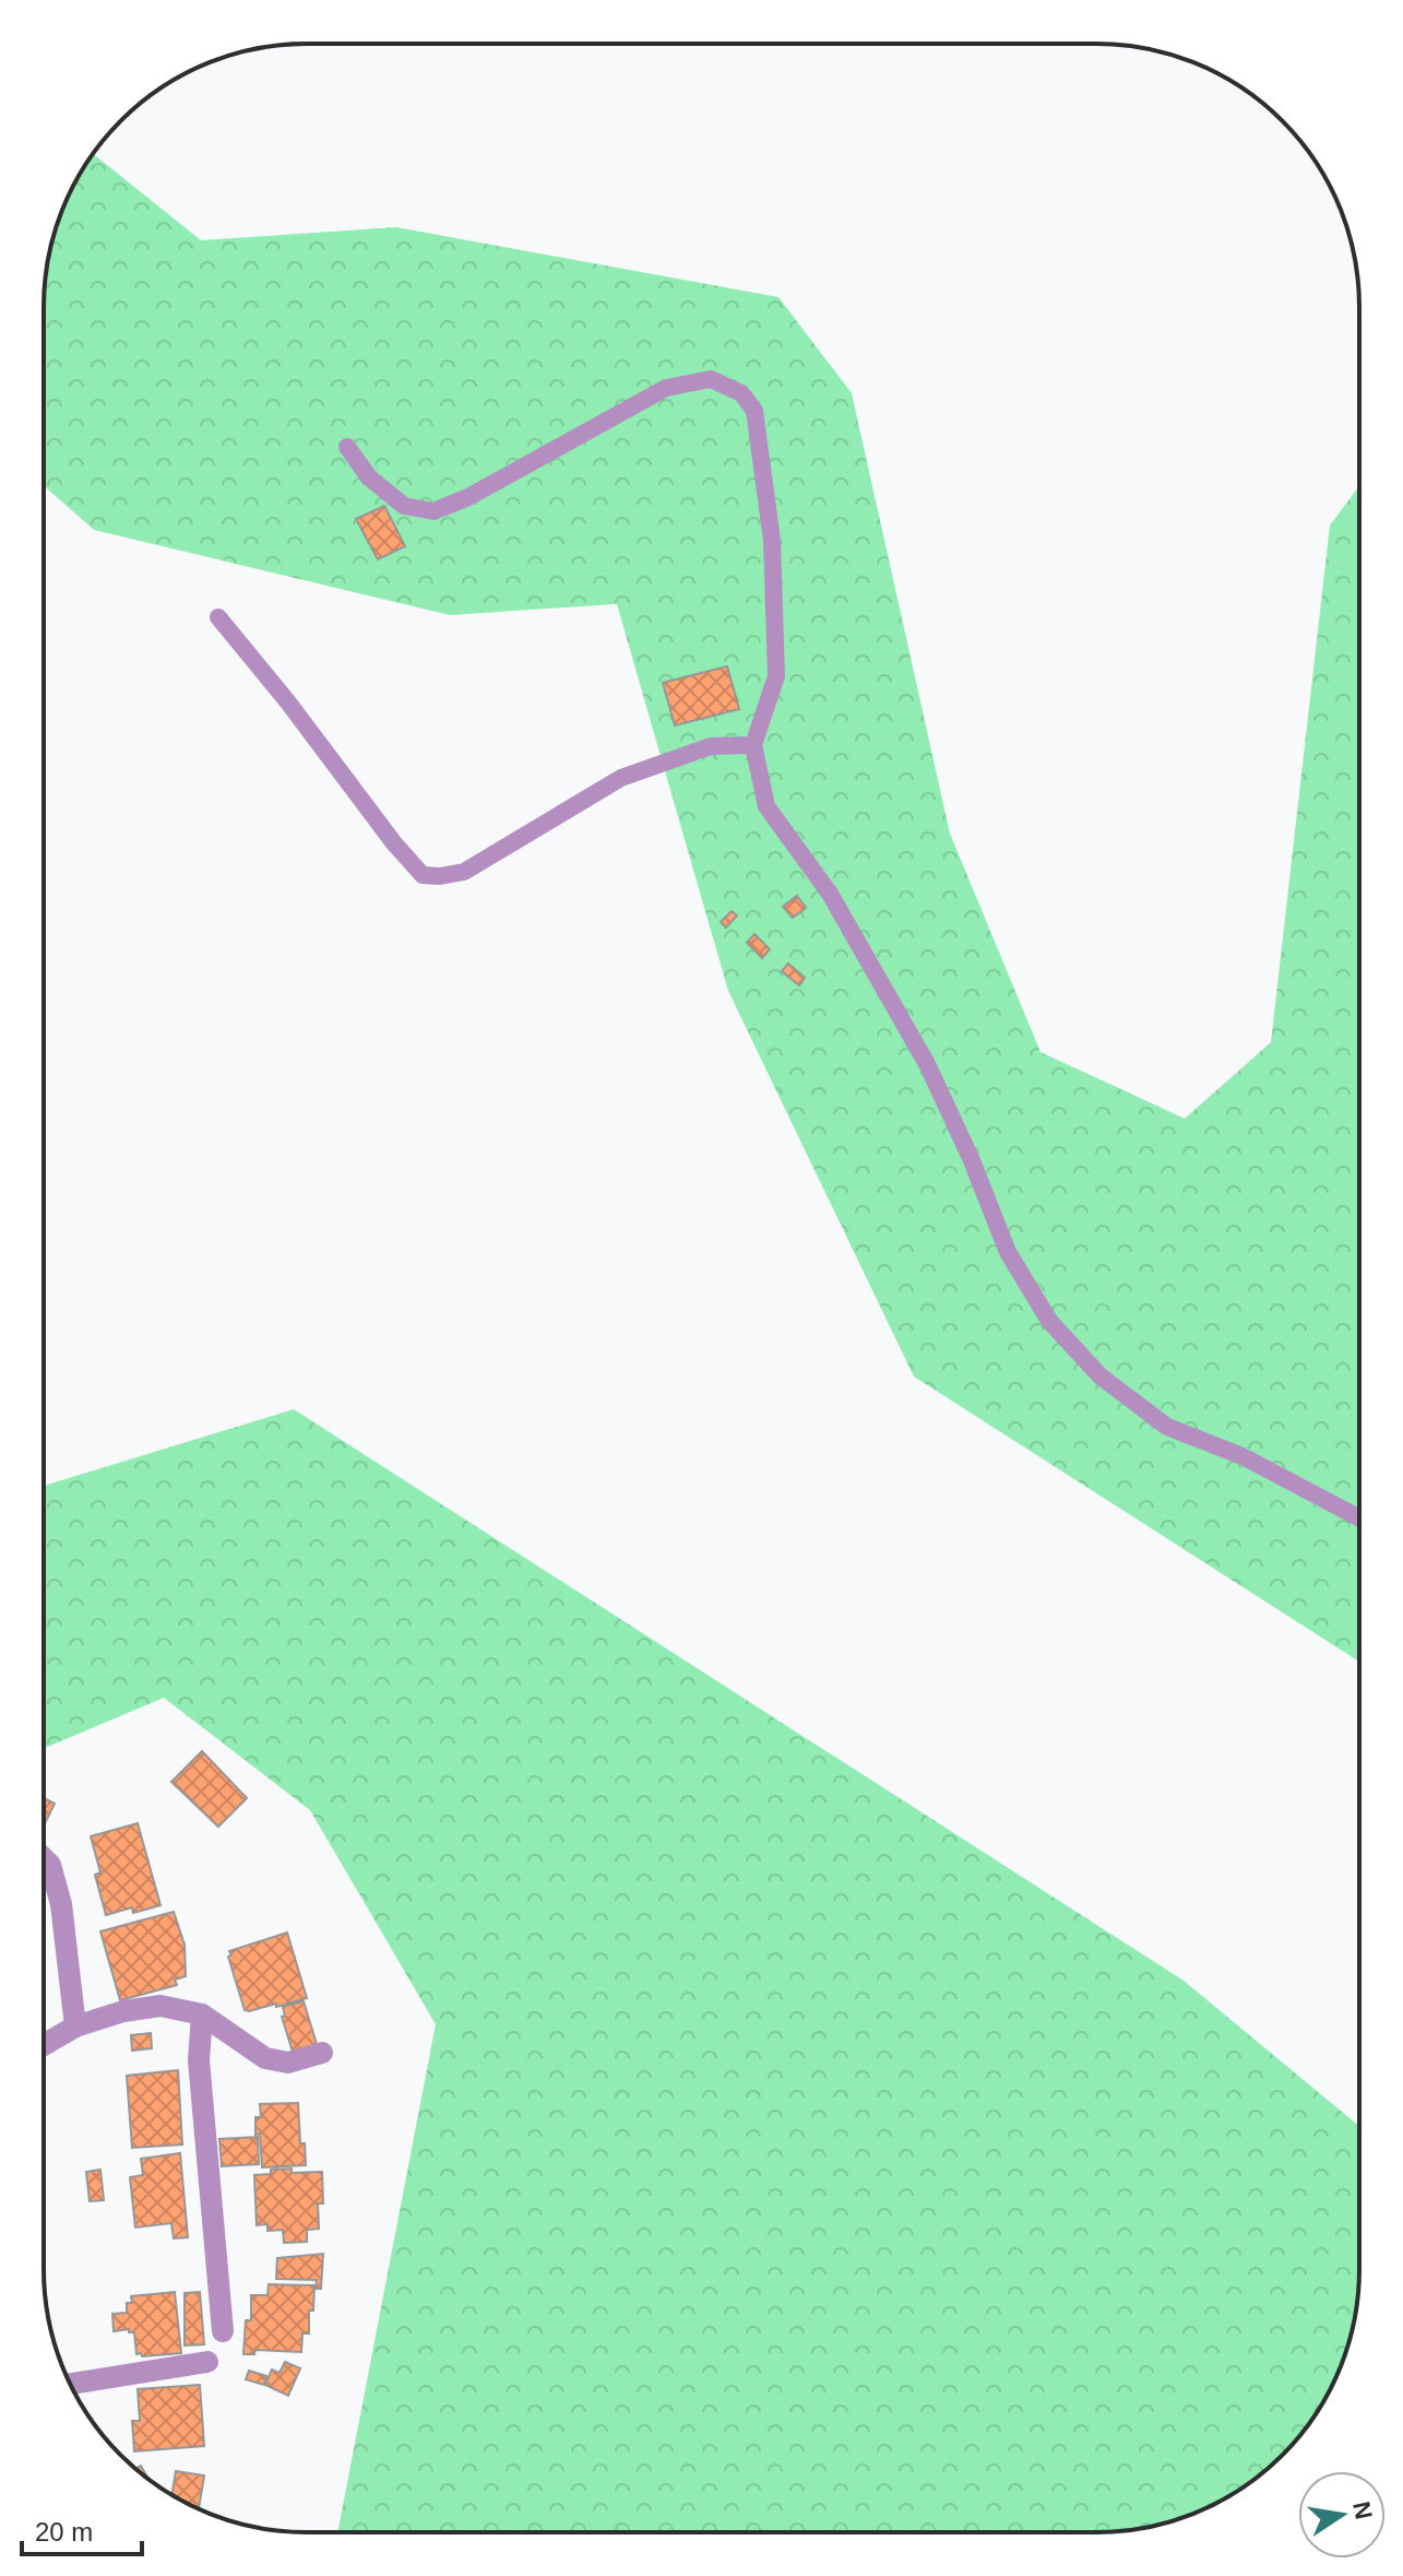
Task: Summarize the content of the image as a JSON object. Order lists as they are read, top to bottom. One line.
{"scale_bar":"20 m","north":"right"}
